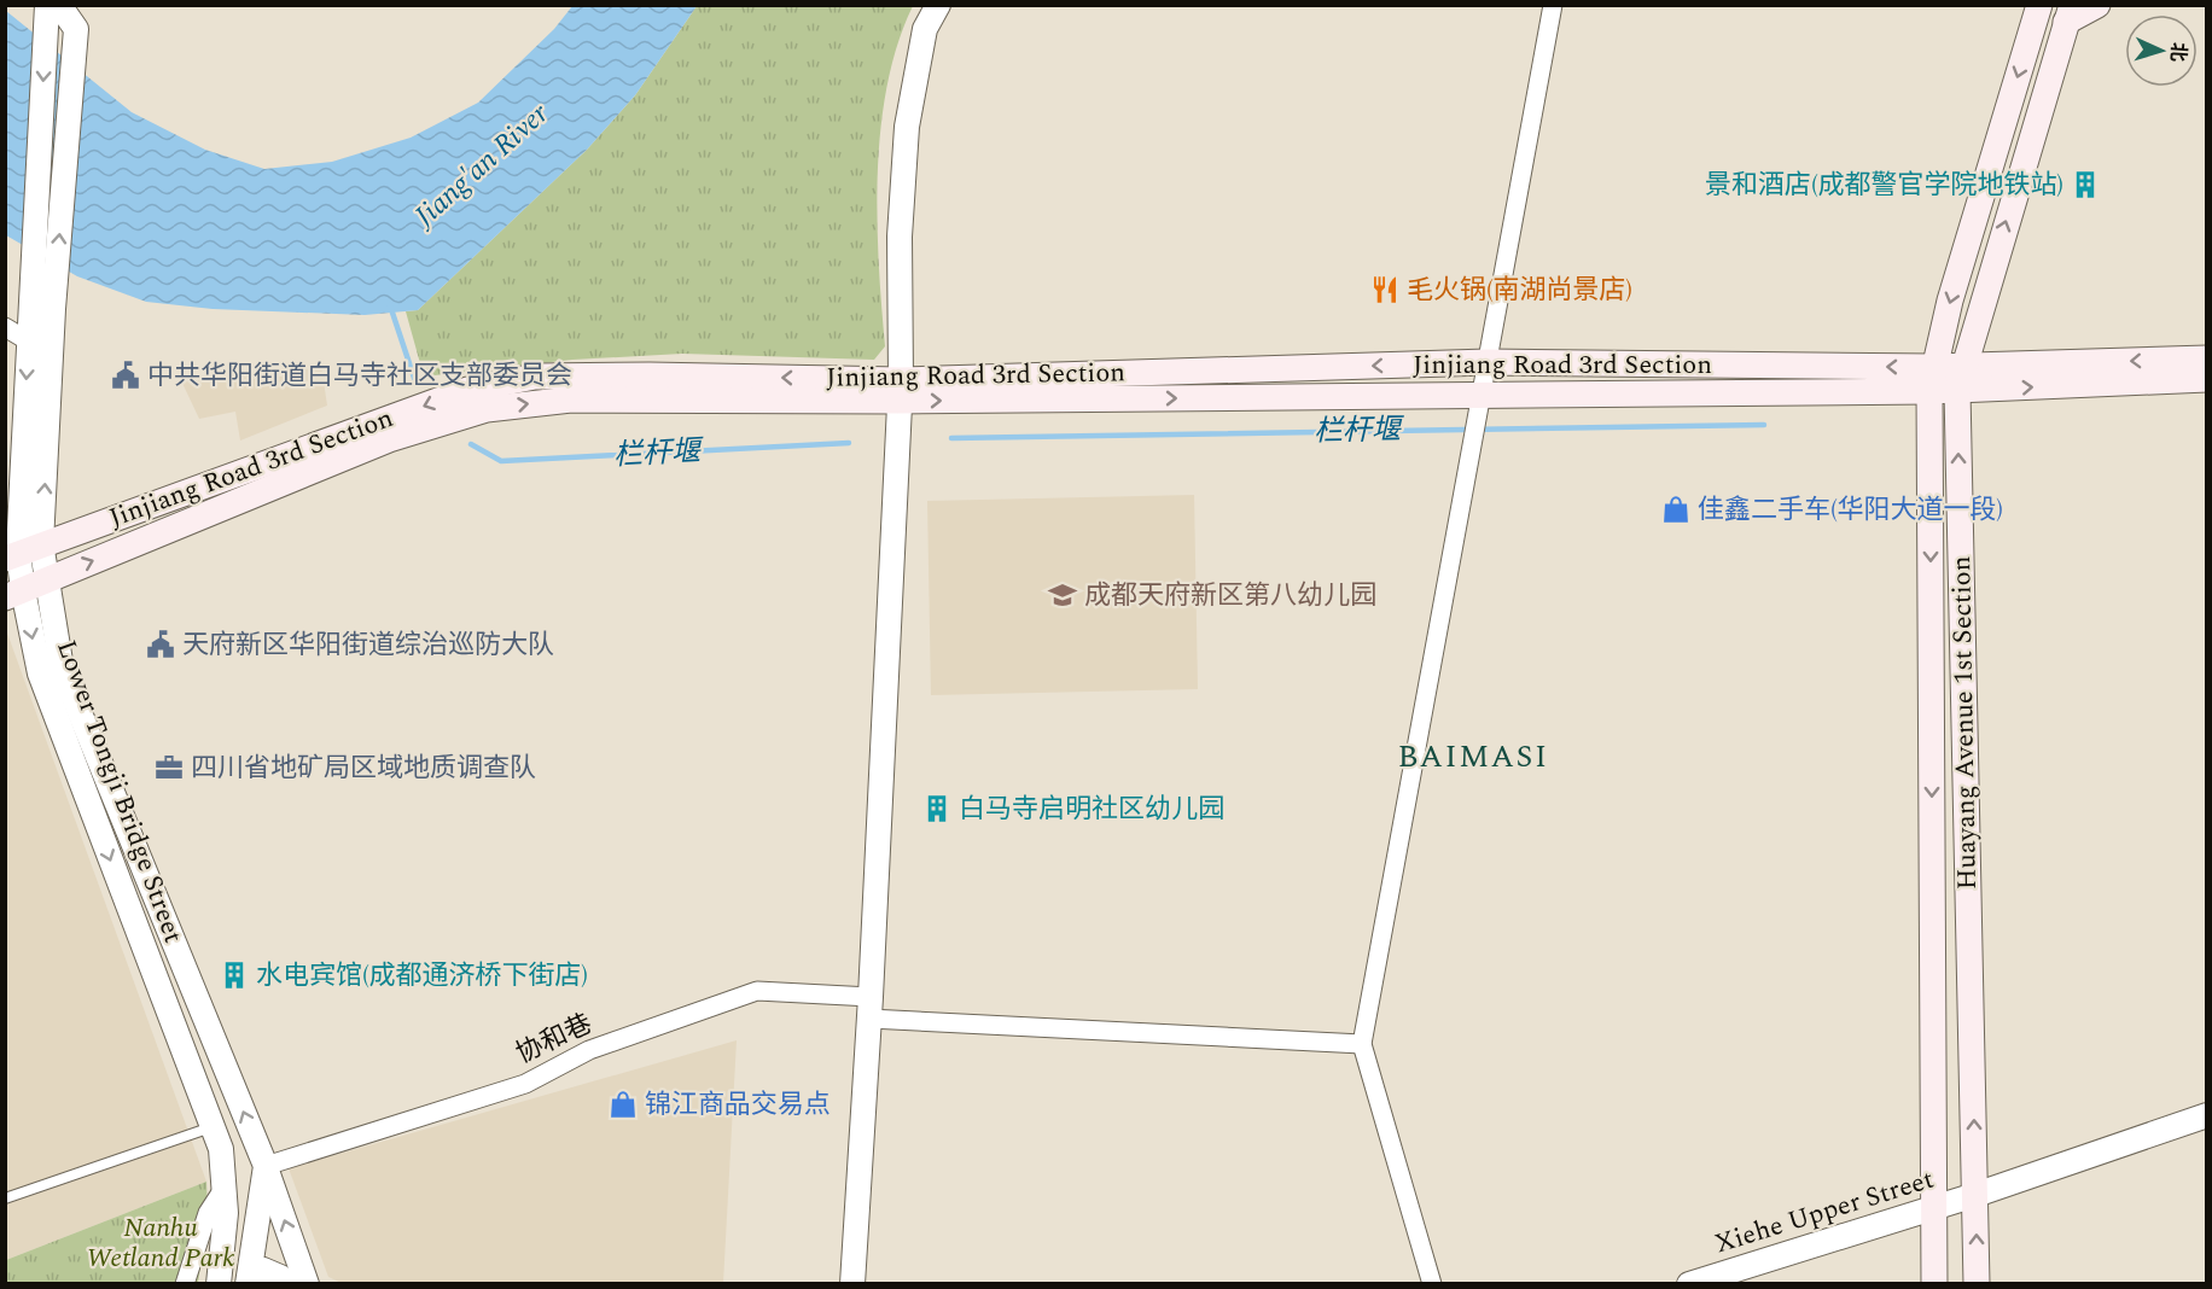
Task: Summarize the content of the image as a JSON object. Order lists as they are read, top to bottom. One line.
{"streets":{"main road":["Jinjiang Road 3rd Section","Huayang Avenue 1st Section"],"street":["Lower Tongji Bridge Street","协和巷","Xiehe Upper Street"]},"crossings":[["Jinjiang Road 3rd Section","Huayang Avenue 1st Section"],["Jinjiang Road 3rd Section","Lower Tongji Bridge Street"],["Huayang Avenue 1st Section","Xiehe Upper Street"],["Lower Tongji Bridge Street","协和巷"]],"districts":["BAIMASI"],"water":["Jiang'an River","栏杆堰"],"parks":["Nanhu Wetland Park"],"places":{"building":["景和酒店(成都警官学院地铁站)","白马寺启明社区幼儿园","水电宾馆(成都通济桥下街店)"],"restaurant":["毛火锅(南湖尚景店)"],"public building":["中共华阳街道白马寺社区支部委员会","天府新区华阳街道综治巡防大队"],"shop":["佳鑫二手车(华阳大道一段)","锦江商品交易点"],"school or university":["成都天府新区第八幼儿园"],"office":["四川省地矿局区域地质调查队"]},"north":"right"}
